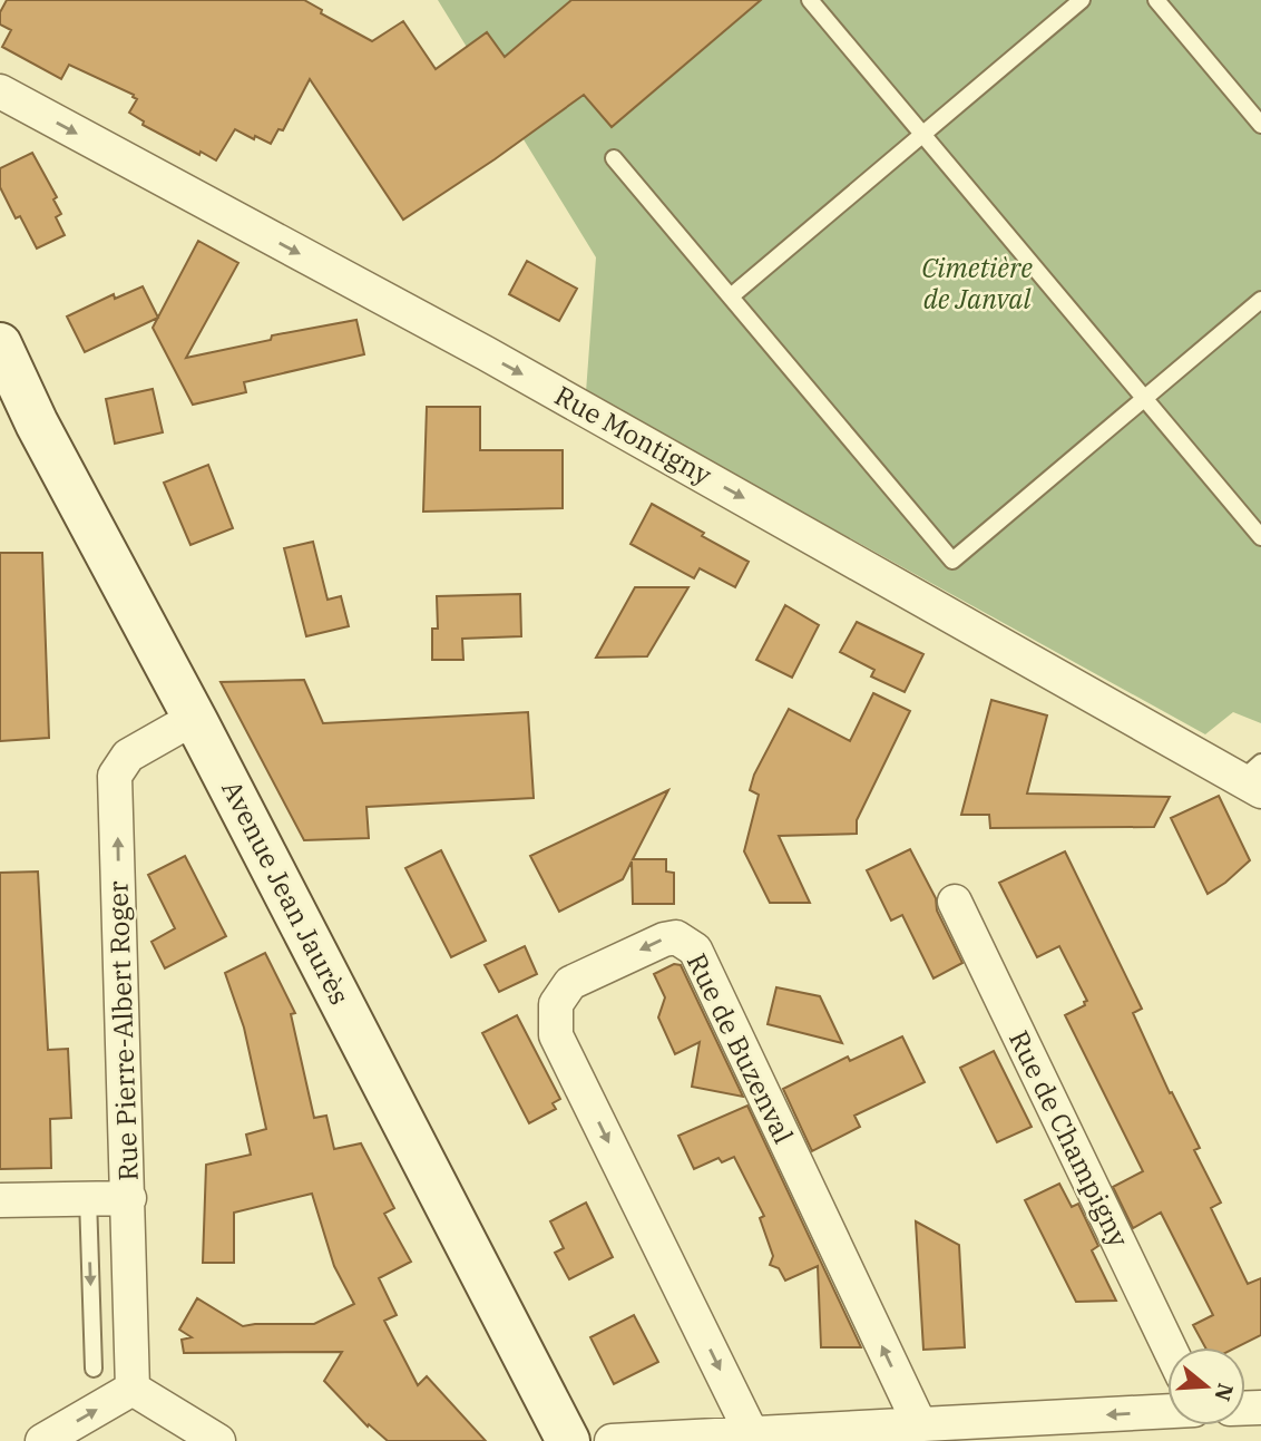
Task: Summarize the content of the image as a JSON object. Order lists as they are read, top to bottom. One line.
{"streets":{"street":["Rue Montigny","Avenue Jean Jaurès","Rue Pierre-Albert Roger","Rue de Buzenval","Rue de Champigny"]},"crossings":[["Avenue Jean Jaurès","Rue Pierre-Albert Roger"]],"one_way":["Rue Montigny","Rue Pierre-Albert Roger"],"parks":["Cimetière de Janval"],"north":"right"}
